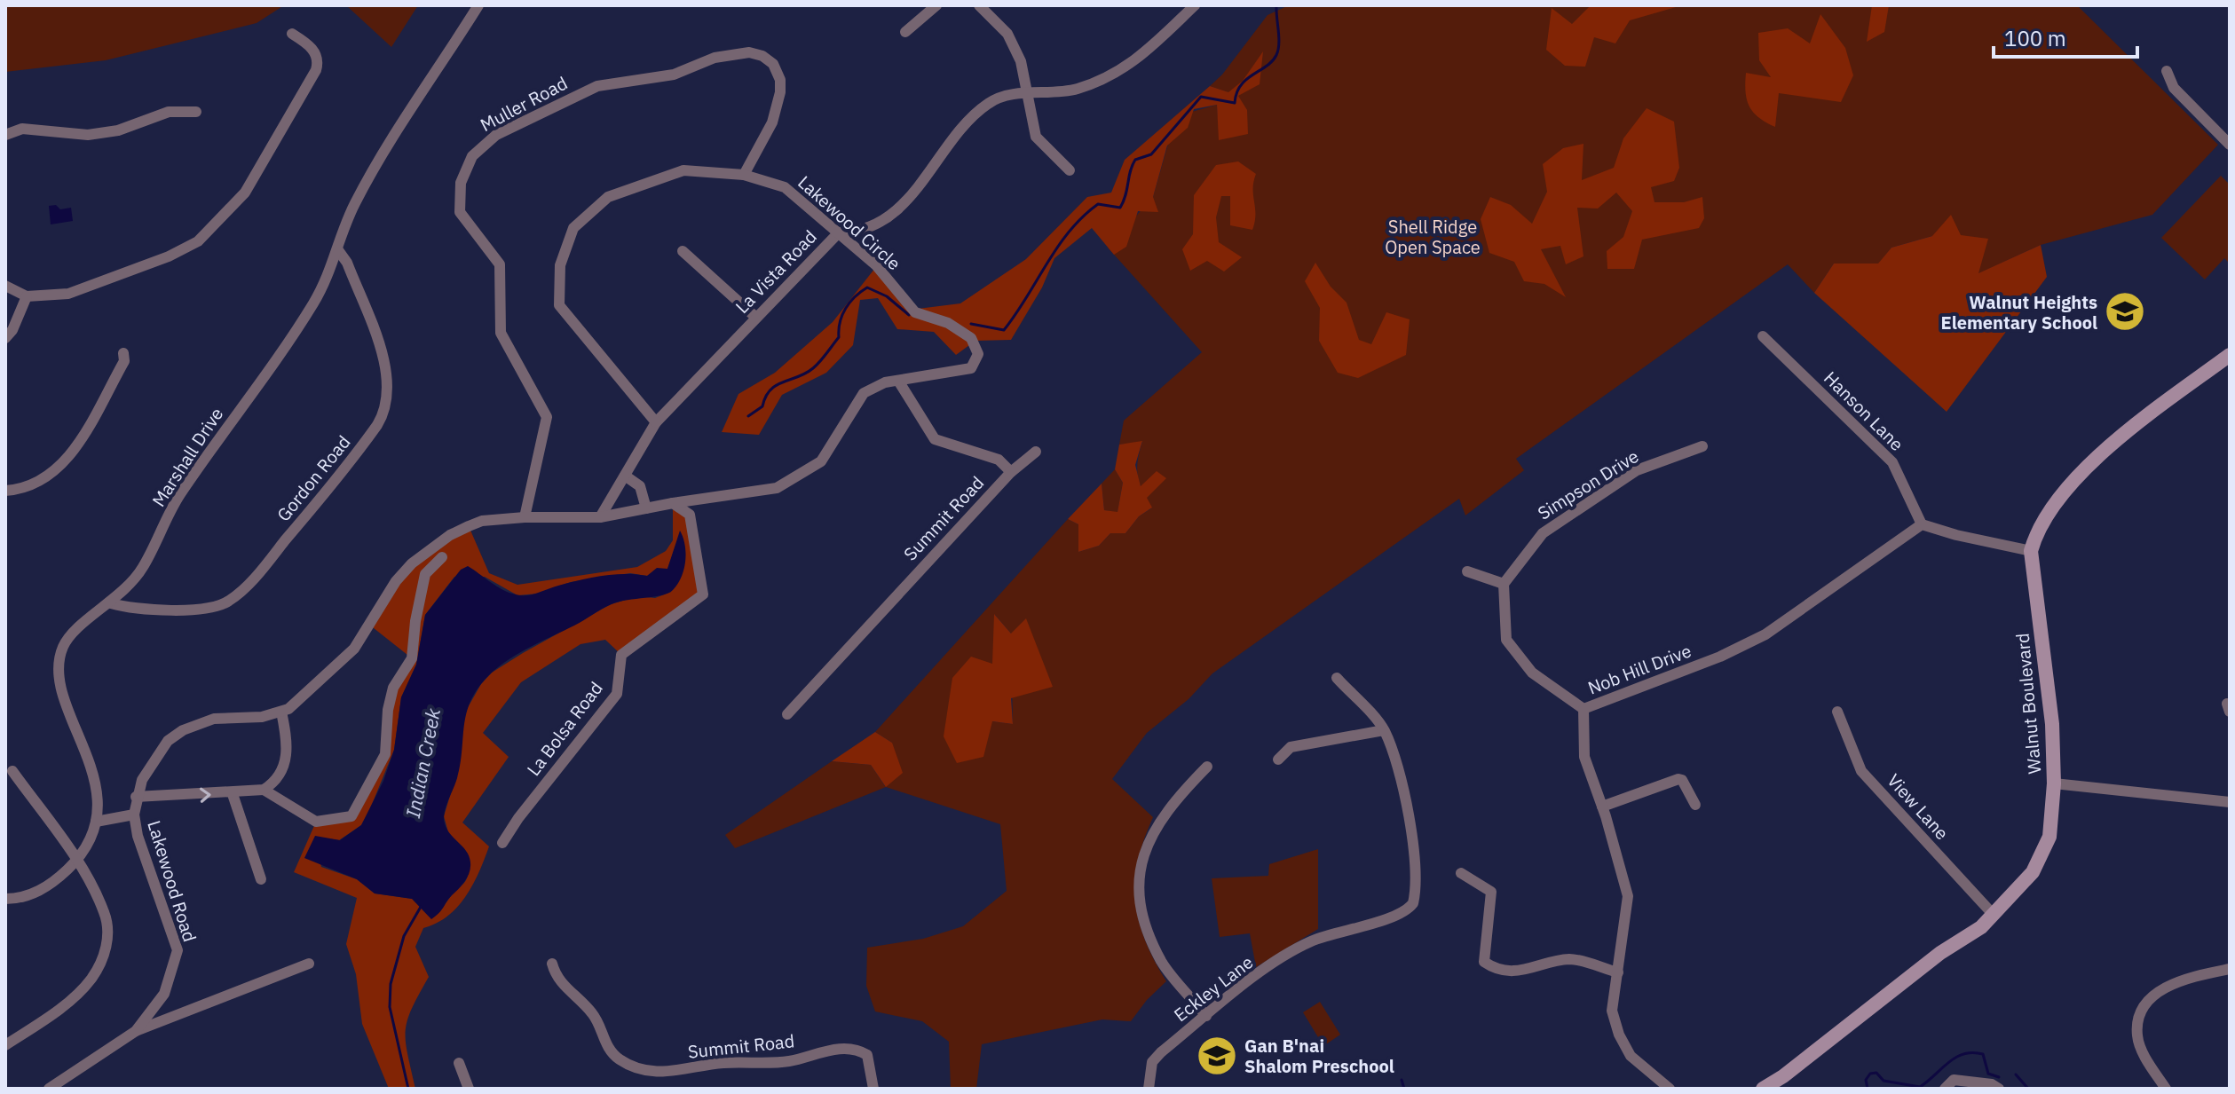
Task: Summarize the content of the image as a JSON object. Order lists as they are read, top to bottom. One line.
{"streets":{"street":["Muller Road","Lakewood Circle","La Vista Road","Hanson Lane","Marshall Drive","Gordon Road","Simpson Drive","Summit Road","Nob Hill Drive","Walnut Boulevard","La Bolsa Road","View Lane","Lakewood Road","Eckley Lane"]},"crossings":[["Muller Road","Lakewood Circle"],["Muller Road","Lakewood Road"],["Lakewood Circle","La Vista Road"],["Lakewood Circle","Summit Road"],["Lakewood Circle","La Bolsa Road"],["Lakewood Circle","Lakewood Road"],["Hanson Lane","Nob Hill Drive"],["Marshall Drive","Gordon Road"],["Walnut Boulevard","View Lane"]],"water":["Indian Creek"],"parks":["Shell Ridge Open Space"],"places":{"school or university":["Walnut Heights Elementary School","Gan B'nai Shalom Preschool"]},"scale_bar":"100 m"}
